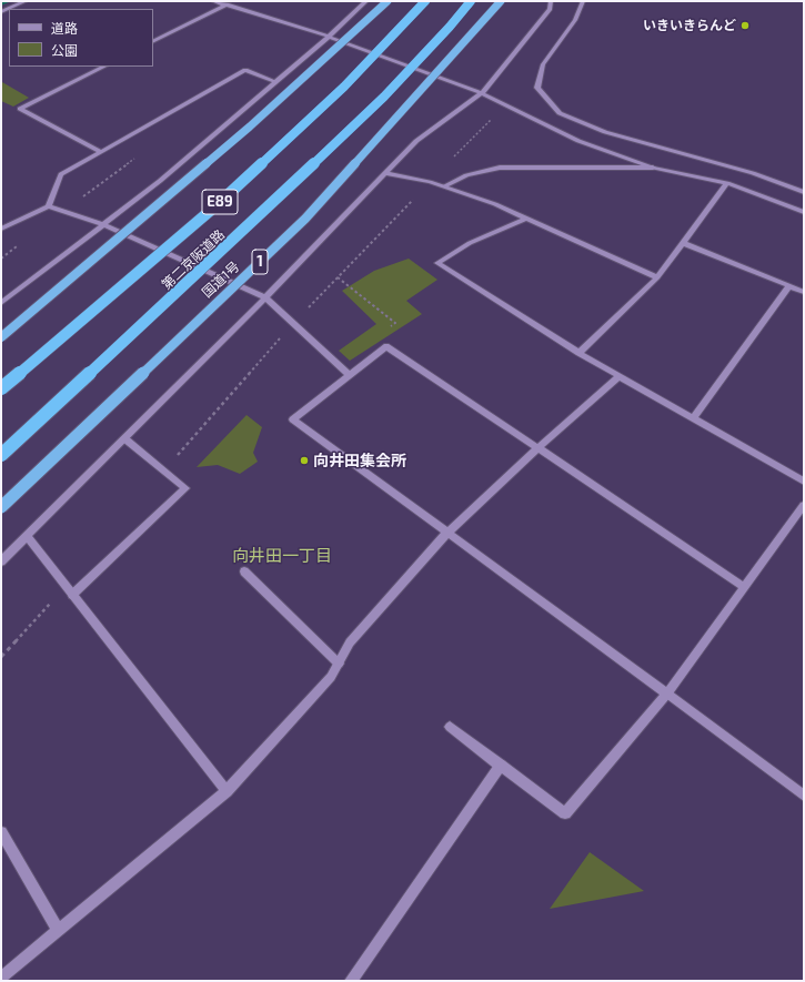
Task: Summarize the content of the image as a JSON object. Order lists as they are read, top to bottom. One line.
{"streets":{"highway":["E89","第二京阪道路","1","国道1号"]},"districts":["向井田一丁目"],"places":["いきいきらんど","向井田集会所"],"legend":["道路","公園"]}
